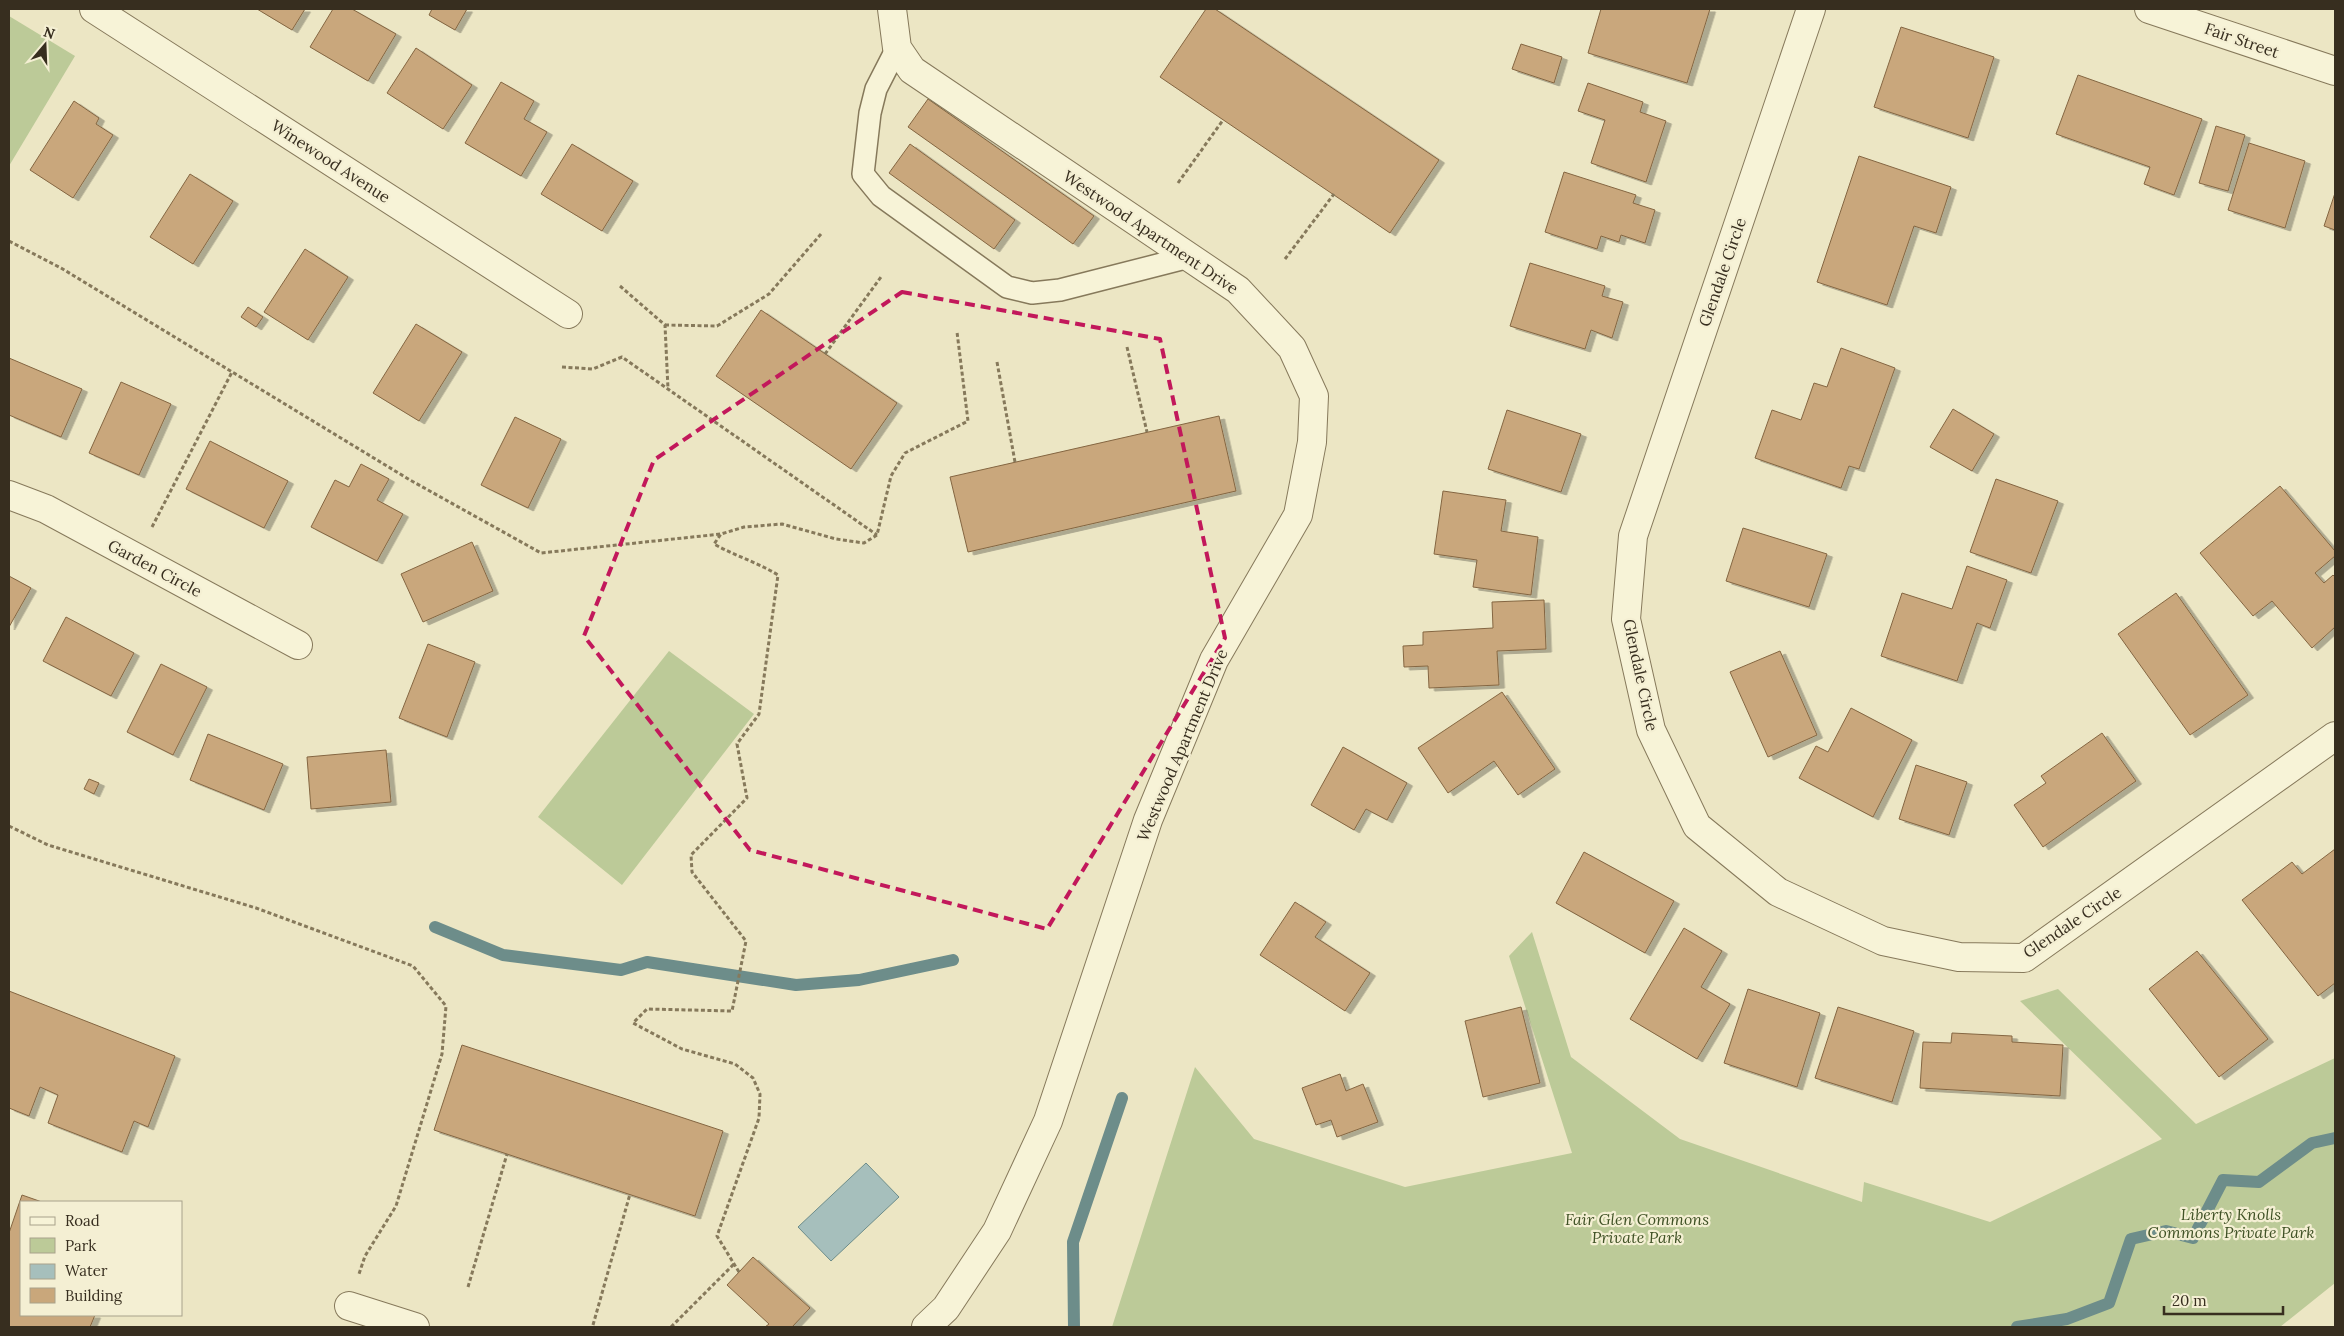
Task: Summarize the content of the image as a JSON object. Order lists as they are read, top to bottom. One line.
{"streets":{"street":["Fair Street","Winewood Avenue","Westwood Apartment Drive","Glendale Circle","Garden Circle"]},"parks":["Liberty Knolls Commons Private Park","Fair Glen Commons Private Park"],"legend":["Road","Park","Water","Building"],"scale_bar":"20 m","north":"top"}
